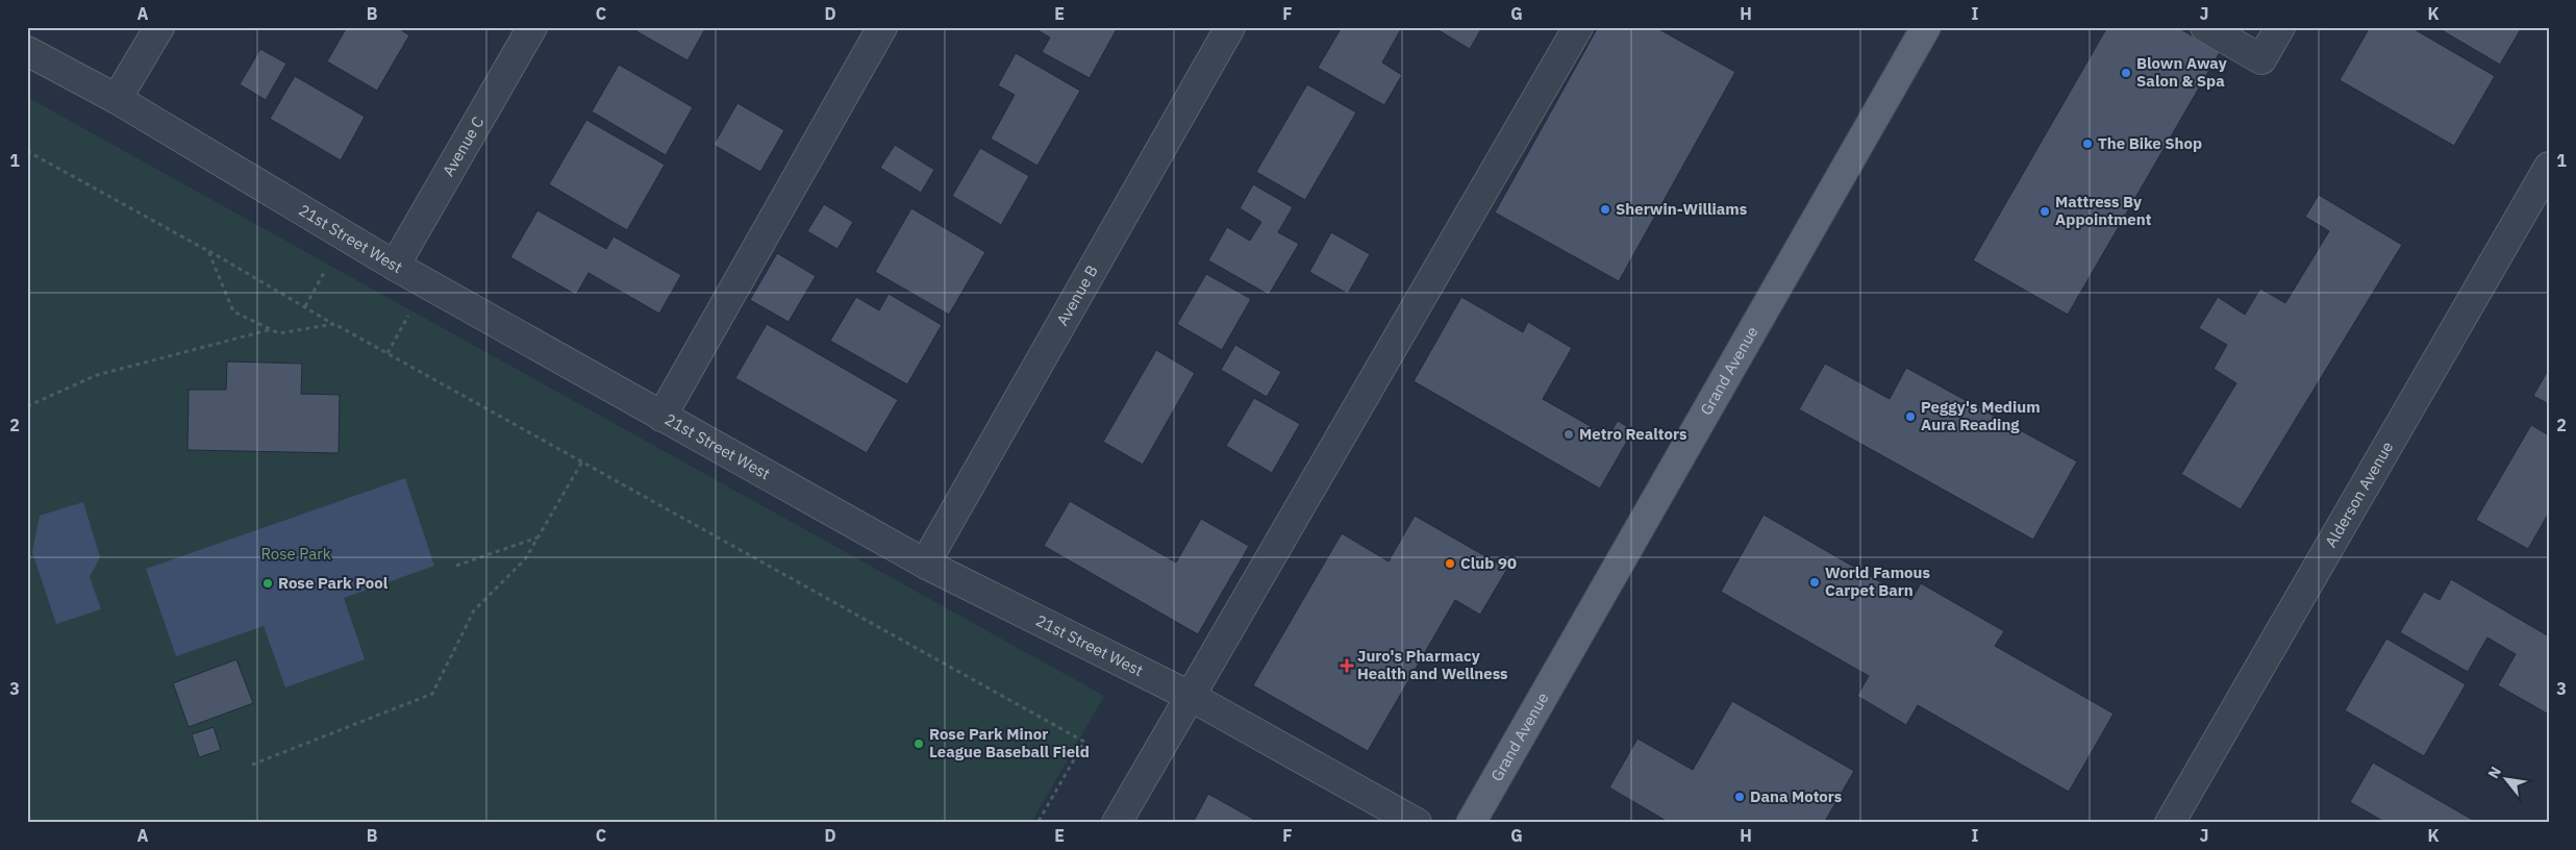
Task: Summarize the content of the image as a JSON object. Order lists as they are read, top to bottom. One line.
{"streets":{"main road":["Grand Avenue"],"street":["Avenue C","21st Street West","Avenue B","Alderson Avenue"]},"crossings":[["Avenue C","21st Street West"],["21st Street West","Avenue B"]],"parks":["Rose Park"],"places":{"other":["Blown Away Salon & Spa","The Bike Shop","Sherwin-Williams","Mattress By Appointment","Peggy's Medium Aura Reading","Metro Realtors","Club 90","World Famous Carpet Barn","Rose Park Pool","Rose Park Minor League Baseball Field","Dana Motors"],"health":["Juro's Pharmacy Health and Wellness"]},"north":"top left","grid":{"columns":["A","B","C","D","E","F","G","H","I","J","K"],"rows":["1","2","3"]}}
